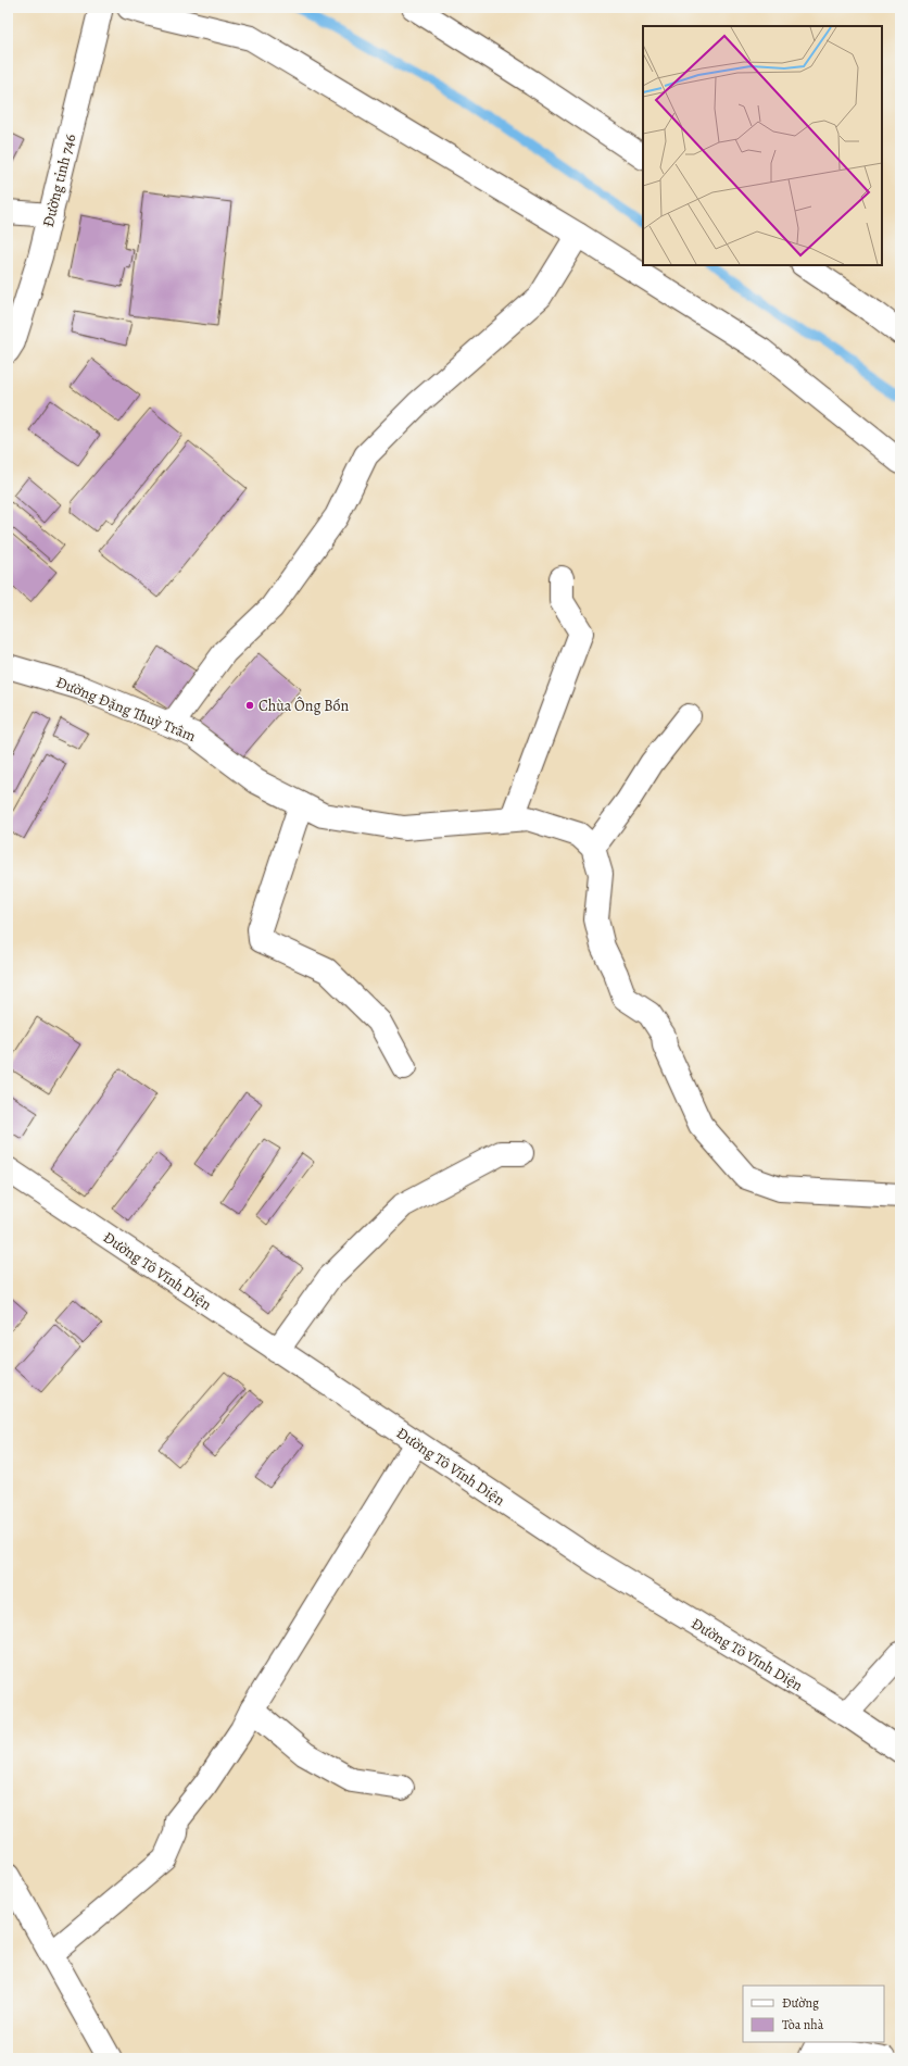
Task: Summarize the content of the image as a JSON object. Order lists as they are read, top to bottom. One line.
{"streets":{"street":["Đường tỉnh 746","Đường Đặng Thuỳ Trâm","Đường Tô Vĩnh Diện"]},"places":["Chùa Ông Bổn"],"legend":["Đường","Tòa nhà"]}
